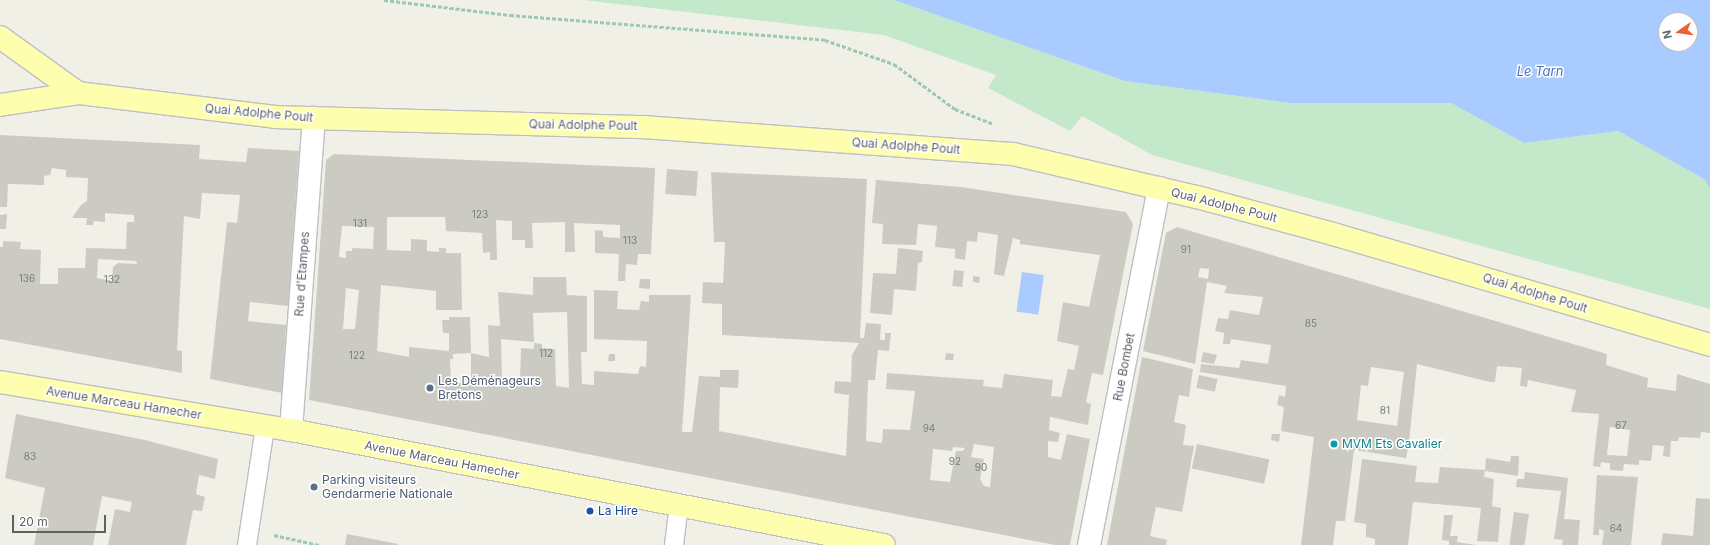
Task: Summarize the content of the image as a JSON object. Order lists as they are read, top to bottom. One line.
{"streets":{"main road":["Quai Adolphe Poult","Avenue Marceau Hamecher"],"street":["Rue d'Etampes","Rue Bombet"]},"crossings":[["Quai Adolphe Poult","Rue d'Etampes"],["Quai Adolphe Poult","Rue Bombet"],["Rue d'Etampes","Avenue Marceau Hamecher"]],"water":["Le Tarn"],"places":["Les Déménageurs Bretons","MVM Ets Cavalier","Parking visiteurs Gendarmerie Nationale","La Hire"],"house_numbers":["123","131","113","91","136","132","85","112","122","81","67","94","83","92","90","64"],"scale_bar":"20 m","north":"left"}
